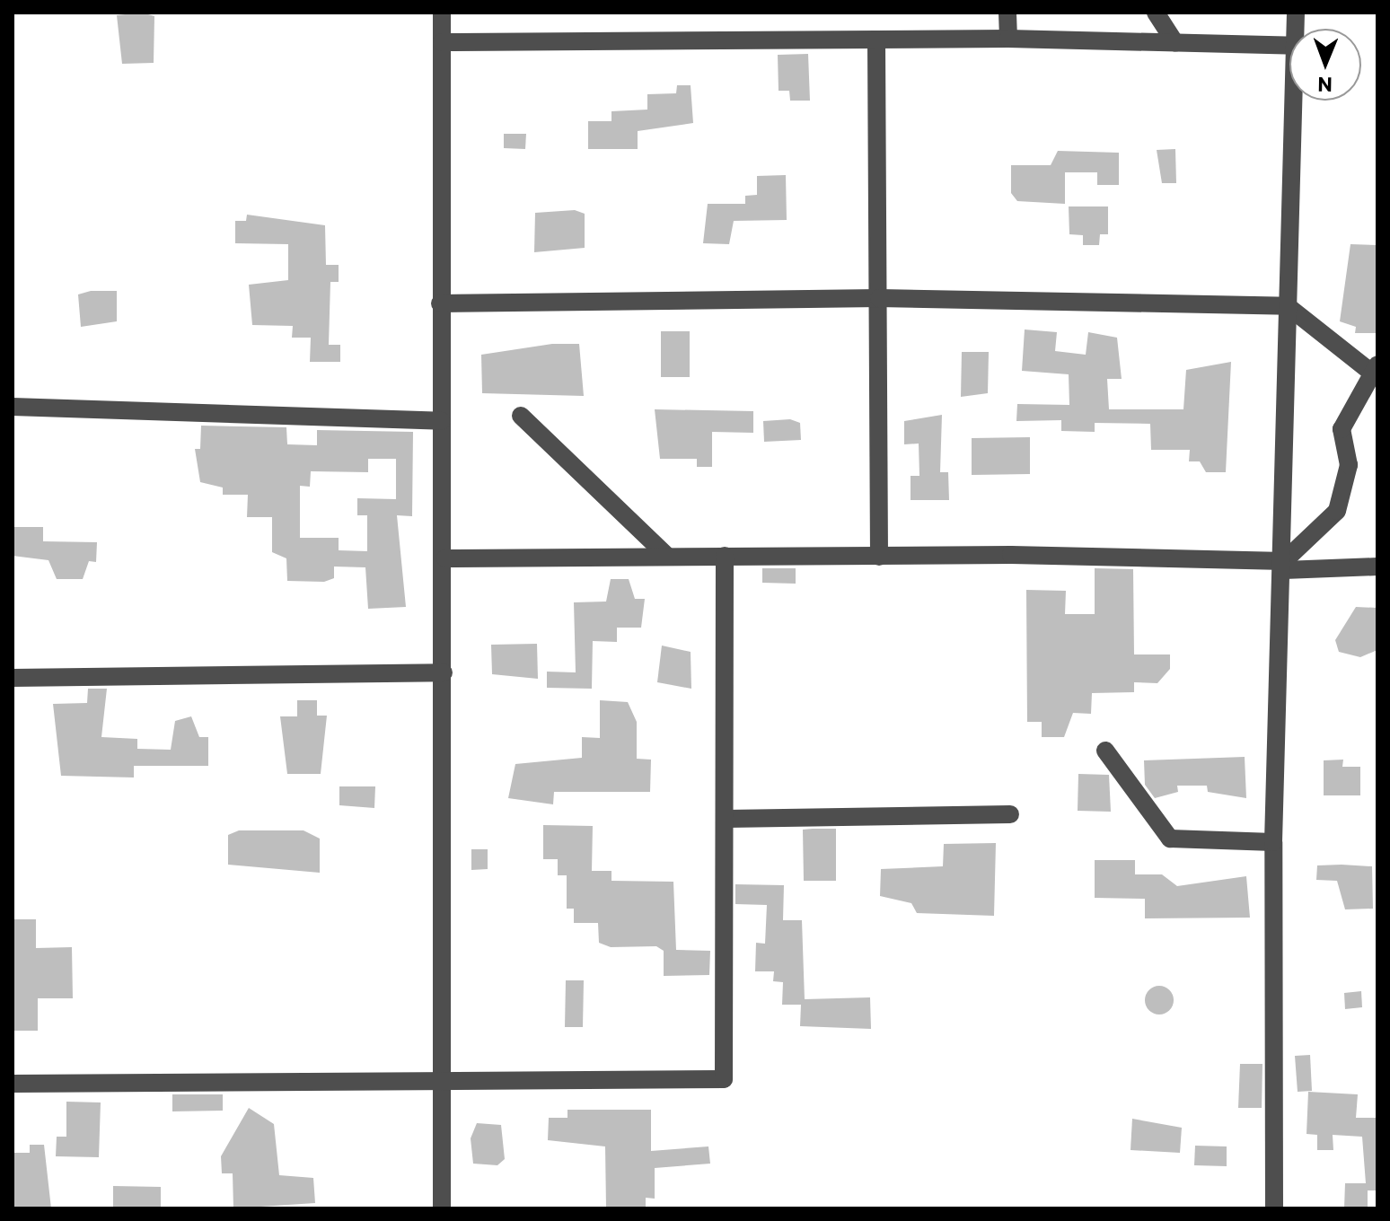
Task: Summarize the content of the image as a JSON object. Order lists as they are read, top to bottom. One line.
{"north":"bottom"}
